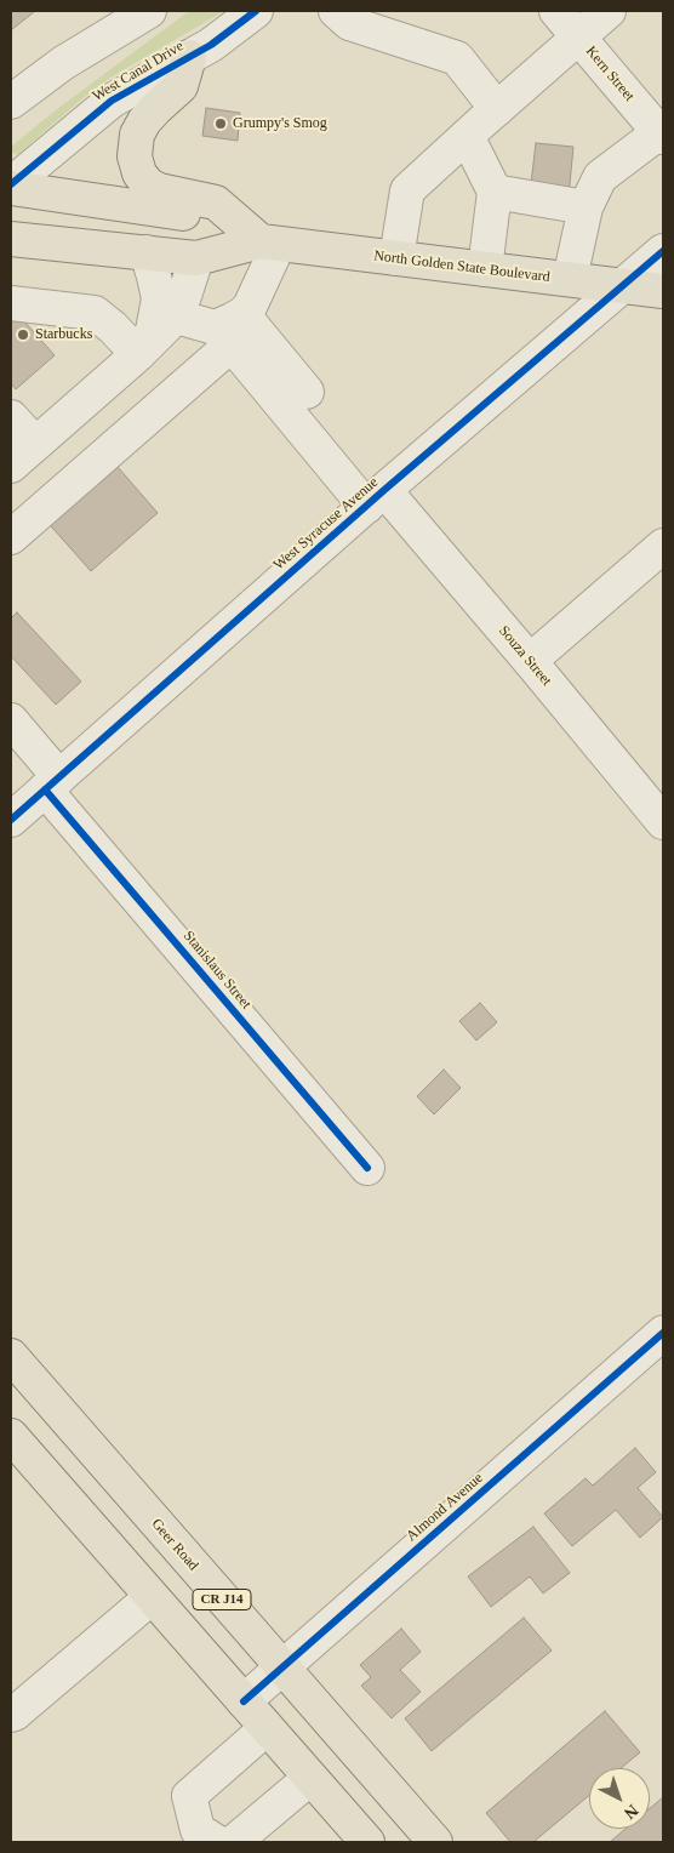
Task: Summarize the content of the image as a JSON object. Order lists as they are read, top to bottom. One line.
{"streets":{"main road":["North Golden State Boulevard","Geer Road","CR J14"],"street":["West Canal Drive","Kern Street","West Syracuse Avenue","Souza Street","Stanislaus Street","Almond Avenue"]},"crossings":[["West Canal Drive","North Golden State Boulevard"],["North Golden State Boulevard","West Syracuse Avenue"],["West Syracuse Avenue","Souza Street"],["West Syracuse Avenue","Stanislaus Street"],["Almond Avenue","Geer Road"],["Almond Avenue","CR J14"]],"places":["Grumpy's Smog","Starbucks"],"north":"bottom right"}
